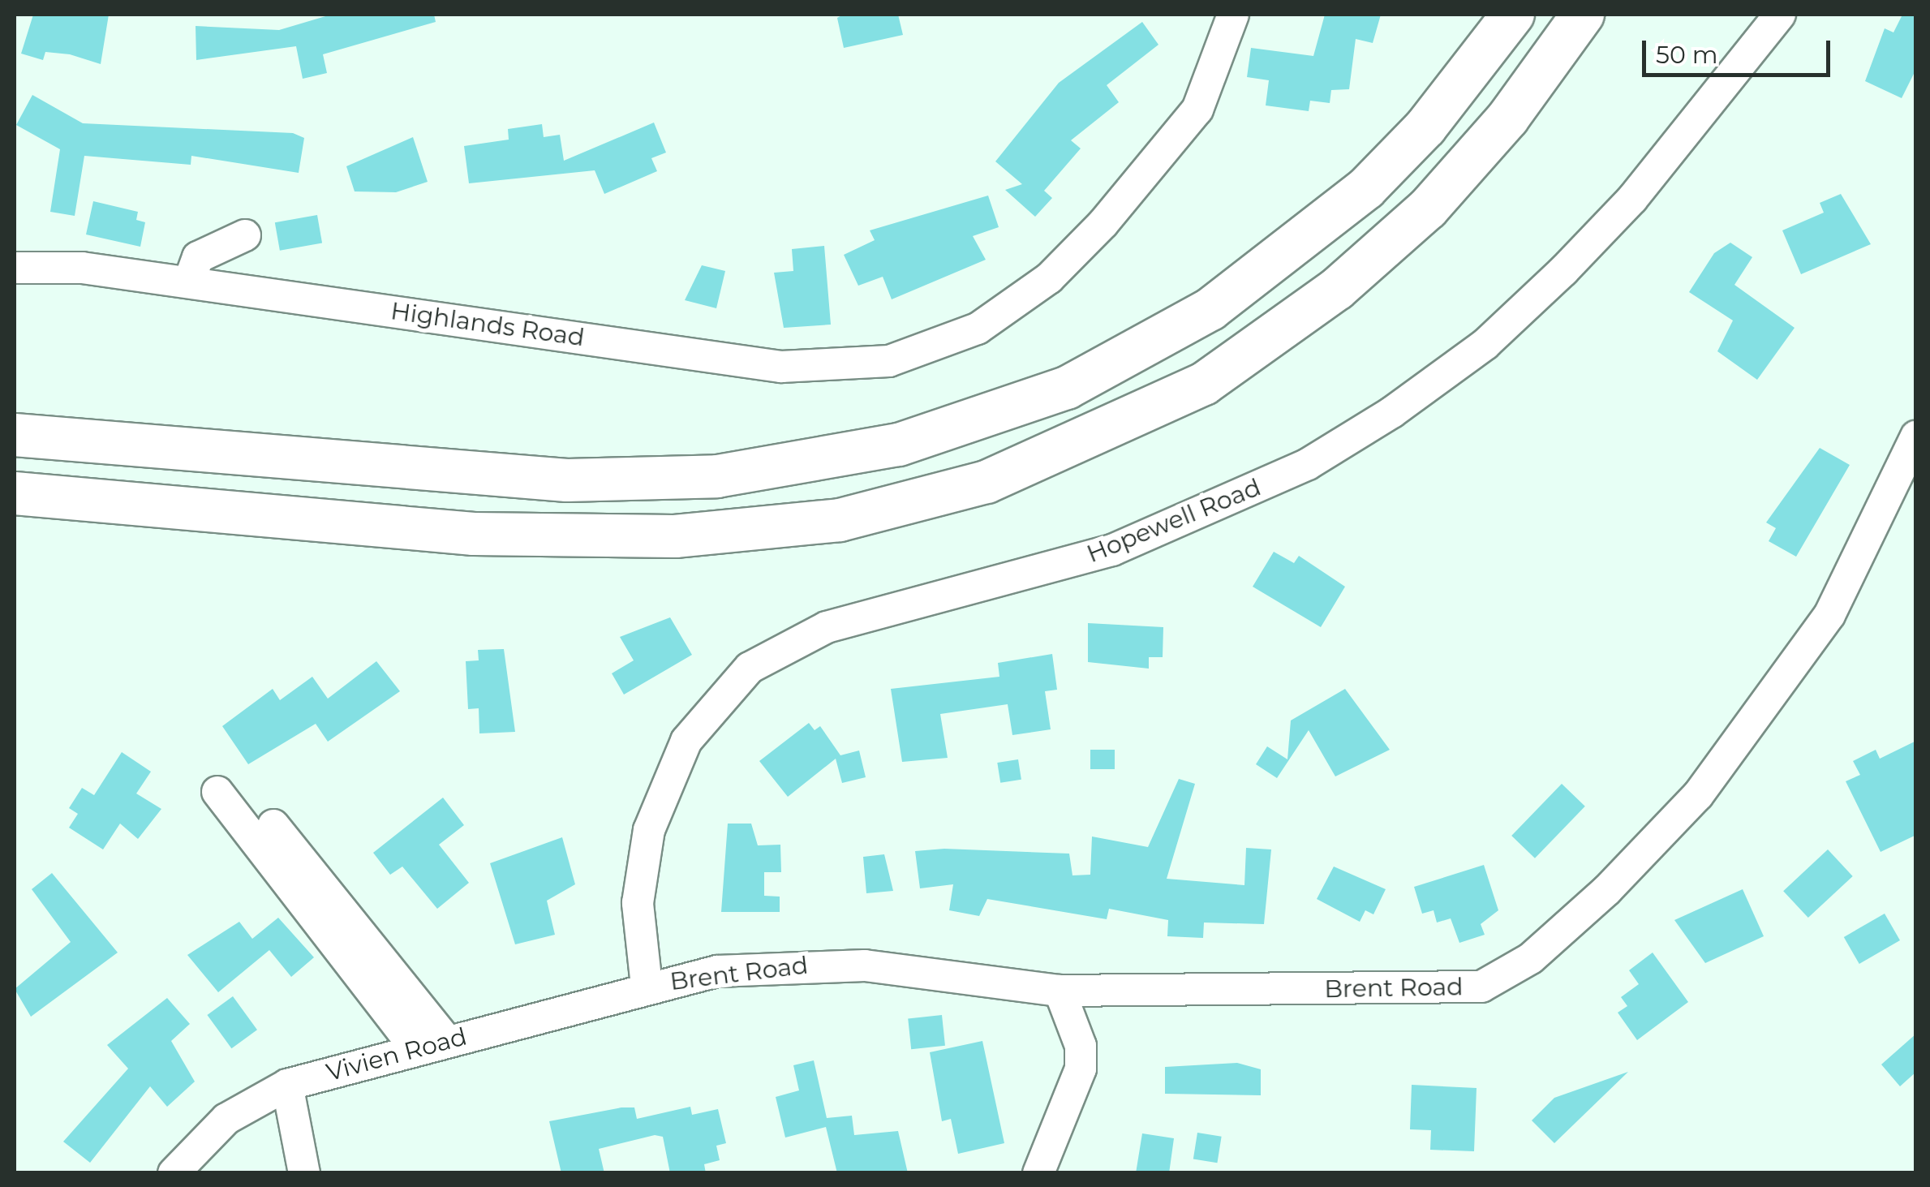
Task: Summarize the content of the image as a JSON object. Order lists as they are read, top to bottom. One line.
{"streets":{"street":["Highlands Road","Hopewell Road","Brent Road","Vivien Road"]},"crossings":[["Hopewell Road","Brent Road"],["Hopewell Road","Vivien Road"],["Brent Road","Vivien Road"]],"scale_bar":"50 m"}
